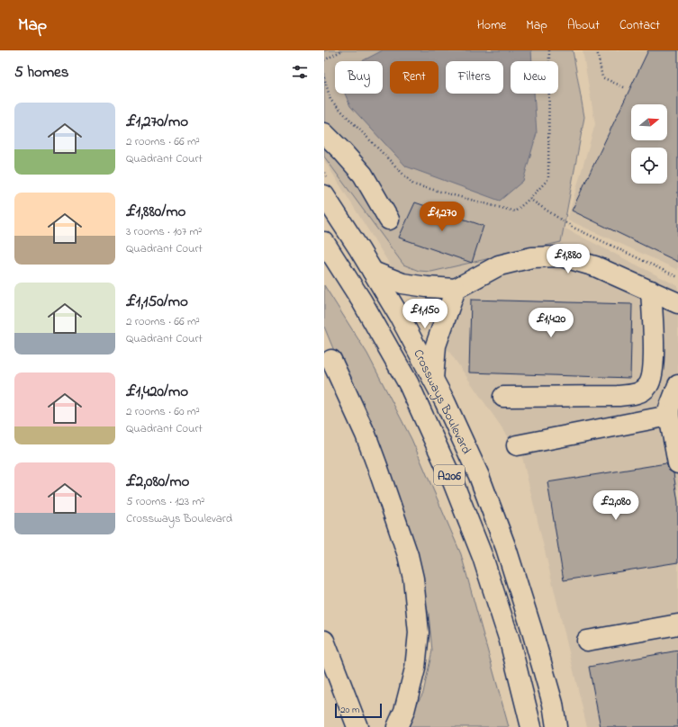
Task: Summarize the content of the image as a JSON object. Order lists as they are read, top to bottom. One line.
{"streets":{"main road":["Crossways Boulevard","A206"]},"scale_bar":"20 m","north":"right","page":{"header":"Map","nav":["Home","Map","About","Contact"],"heading":"5 homes","chip":["Buy","Rent","Filters","New"],"list":[{"name":"£1,270/mo","note":"2 rooms · 66 m² · Quadrant Court"},{"name":"£1,880/mo","note":"3 rooms · 107 m² · Quadrant Court"},{"name":"£1,150/mo","note":"2 rooms · 66 m² · Quadrant Court"},{"name":"£1,420/mo","note":"2 rooms · 60 m² · Quadrant Court"},{"name":"£2,080/mo","note":"5 rooms · 123 m² · Crossways Boulevard"}],"price":["£1,270","£1,880","£1,150","£1,420","£2,080"],"scale":"20 m"}}
